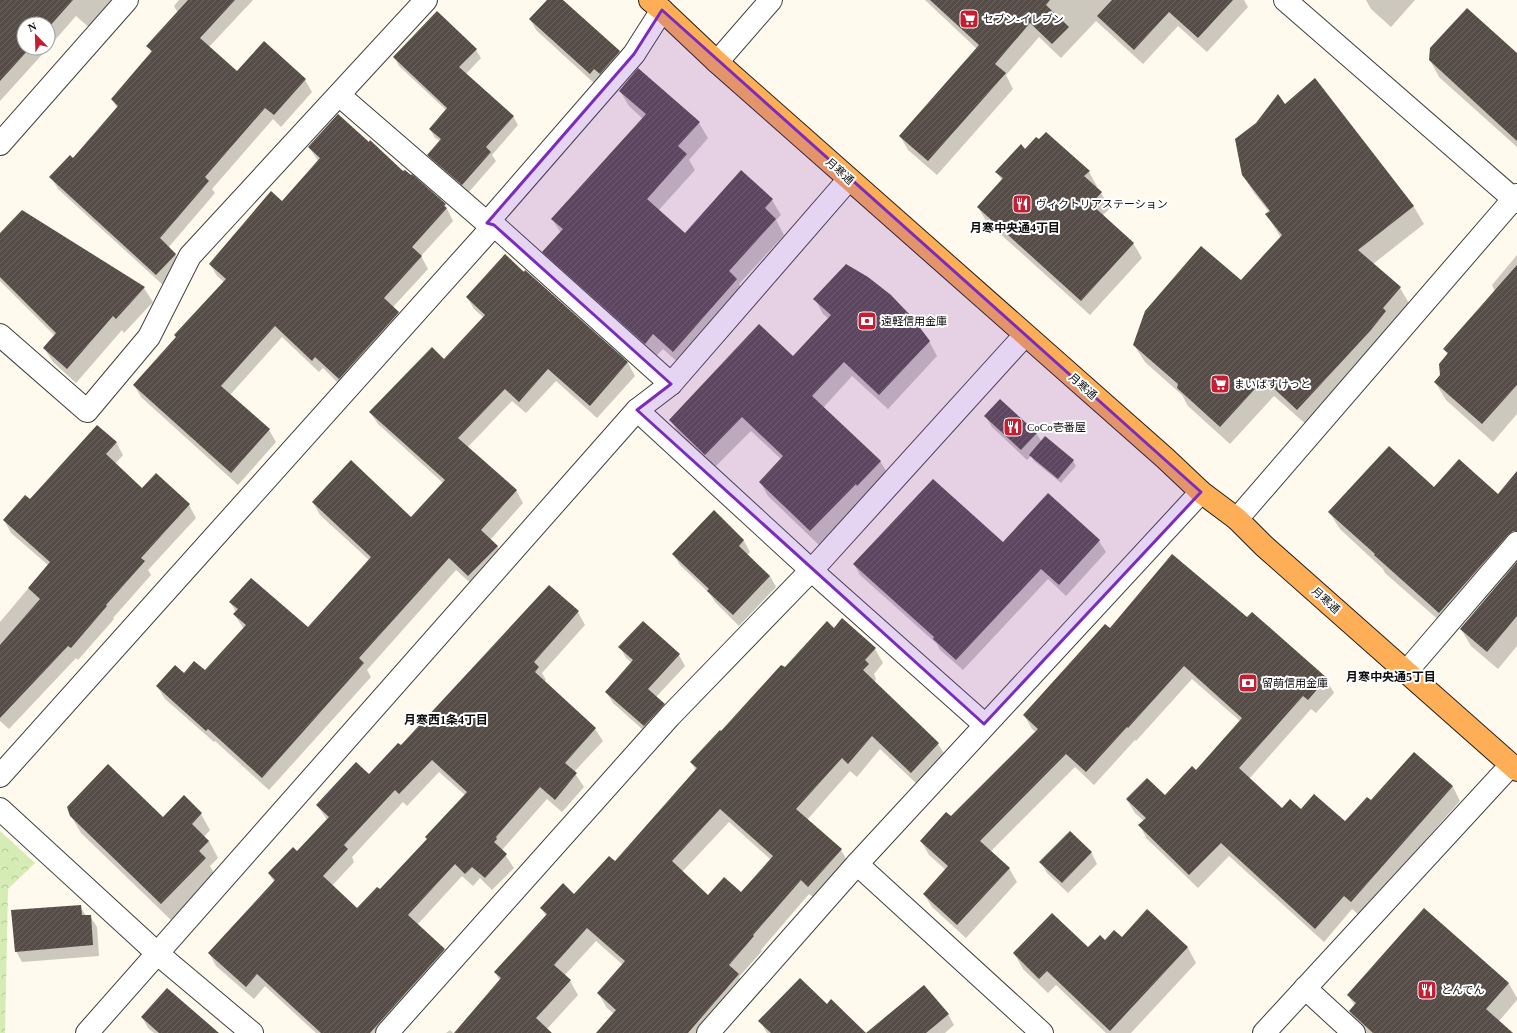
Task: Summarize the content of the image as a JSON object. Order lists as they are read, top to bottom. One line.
{"streets":{"highway":["月寒通"]},"districts":["月寒中央通4丁目","月寒中央通5丁目","月寒西1条4丁目"],"places":{"supermarket":["セブン-イレブン","まいばすけっと"],"restaurant":["ヴィクトリアステーション","CoCo壱番屋","とんでん"],"bank":["遠軽信用金庫","留萌信用金庫"]},"north":"top left"}
